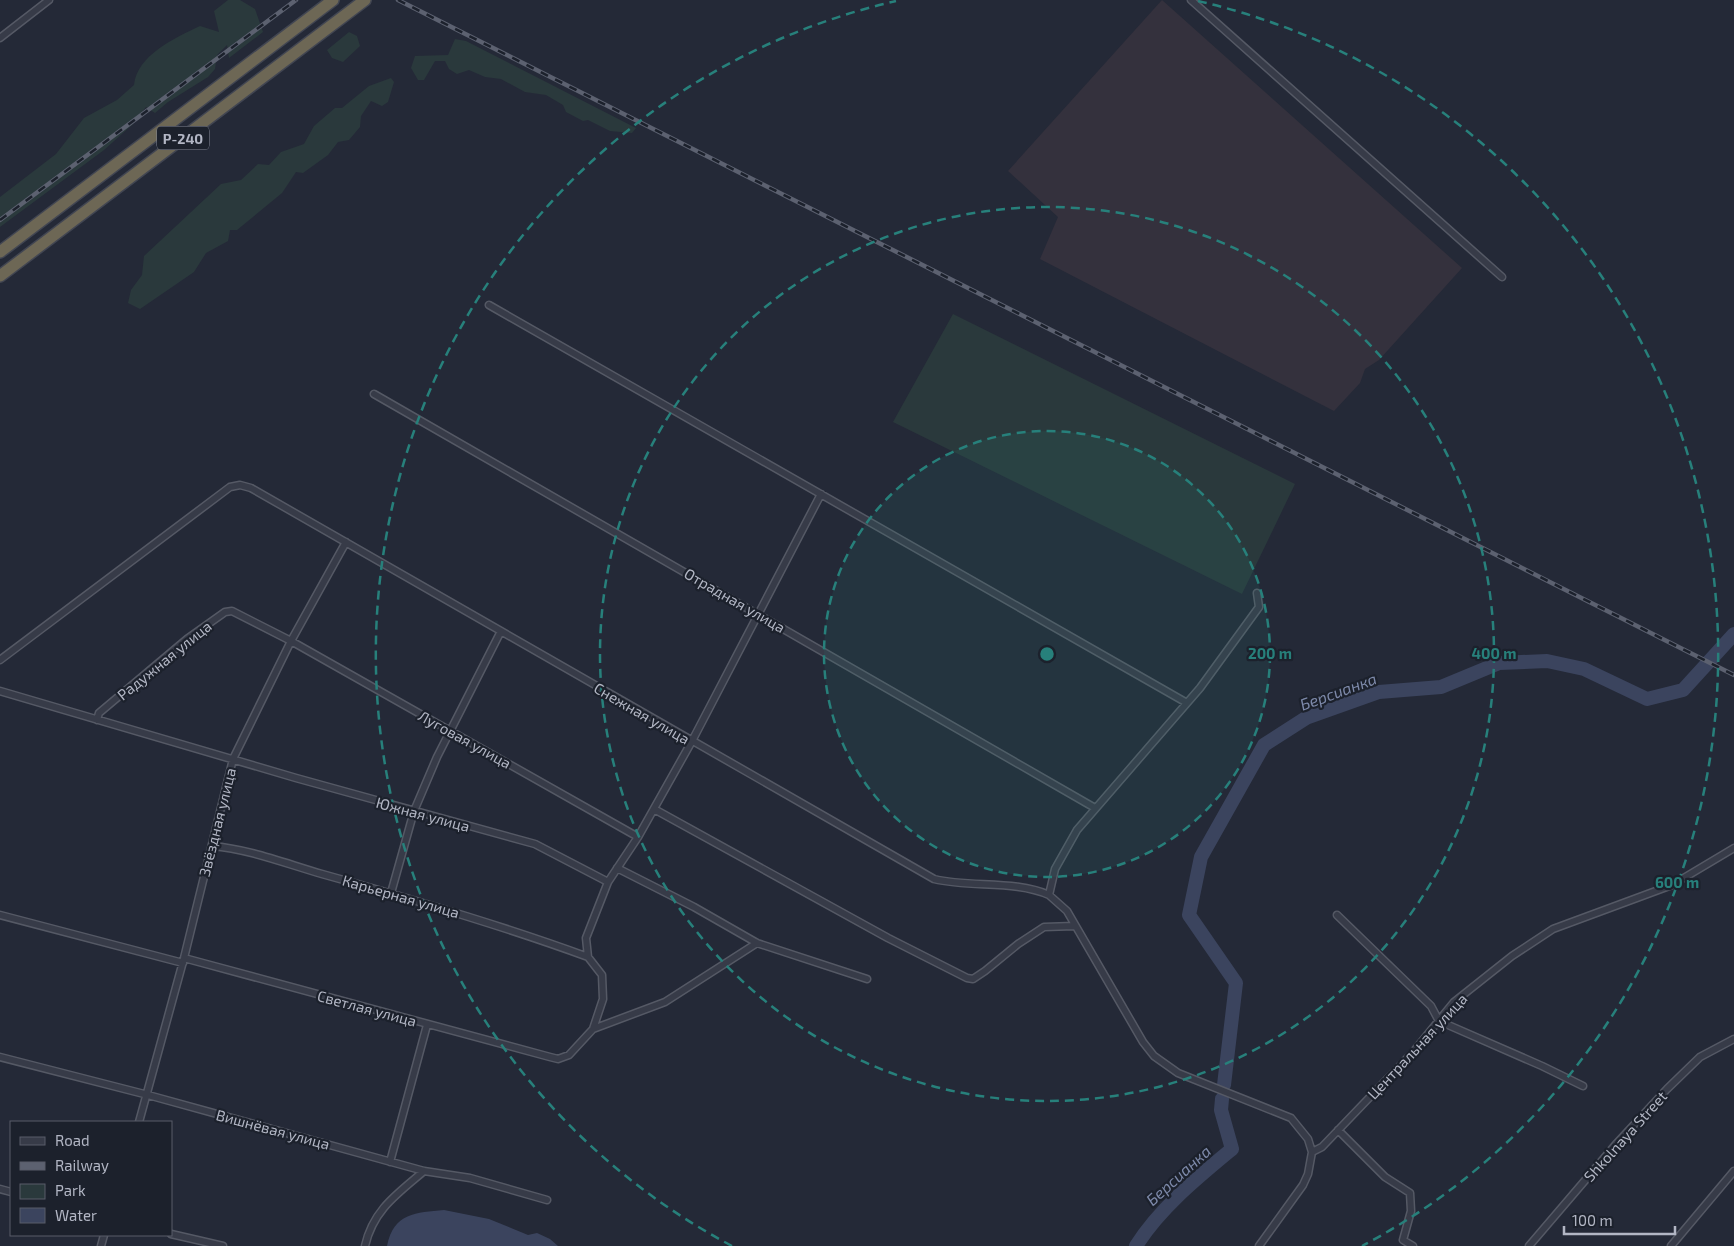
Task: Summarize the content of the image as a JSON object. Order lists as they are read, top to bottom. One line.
{"streets":{"highway":["Р-240"],"street":["Отрадная улица","Радужная улица","Снежная улица","Луговая улица","Южная улица","Звёздная улица","Карьерная улица","Светлая улица","Центральная улица","Вишнёвая улица","Shkolnaya Street"]},"crossings":[["Радужная улица","Луговая улица"],["Радужная улица","Южная улица"],["Радужная улица","Звёздная улица"],["Снежная улица","Звёздная улица"],["Луговая улица","Звёздная улица"],["Южная улица","Звёздная улица"],["Звёздная улица","Карьерная улица"],["Звёздная улица","Светлая улица"],["Звёздная улица","Вишнёвая улица"]],"water":["Берсианка"],"legend":["Road","Railway","Park","Water"],"scale_bar":"100 m","rings":["200 m","400 m","600 m"]}
